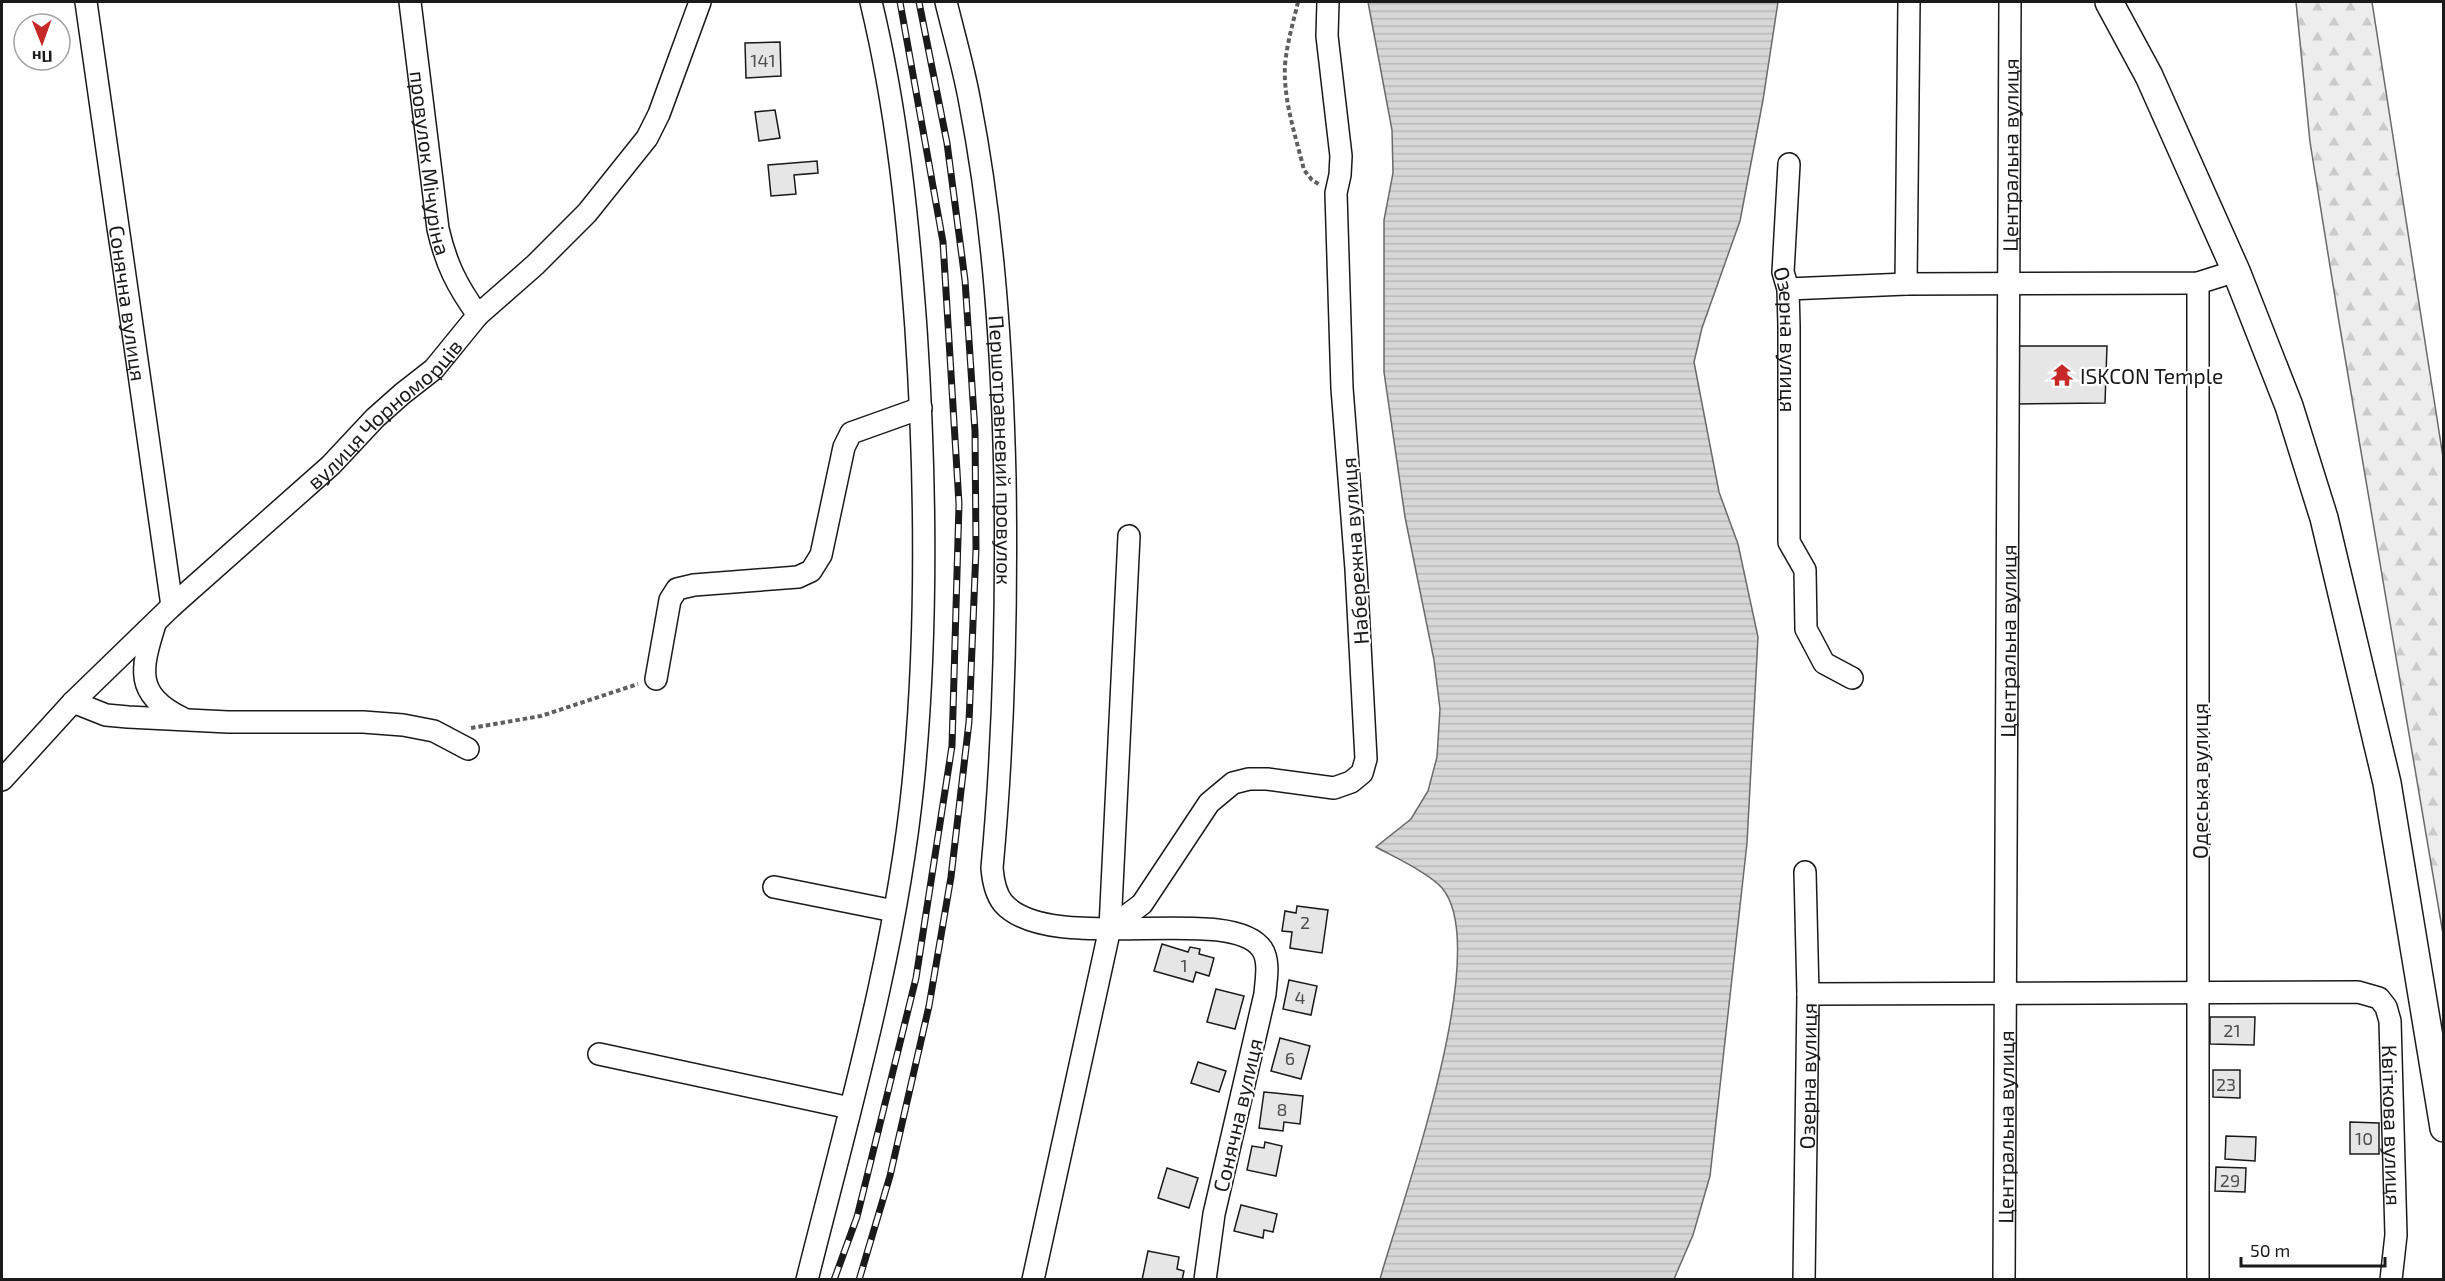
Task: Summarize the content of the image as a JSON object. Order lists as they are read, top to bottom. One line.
{"streets":{"street":["Центральна вулиця","провулок Мічуріна","Сонячна вулиця","Озерна вулиця","вулиця Чорноморців","Першотравневий провулок","Набережна вулиця","Одеська вулиця","Квіткова вулиця"]},"crossings":[["провулок Мічуріна","вулиця Чорноморців"],["Сонячна вулиця","вулиця Чорноморців"],["Сонячна вулиця","Першотравневий провулок"],["Сонячна вулиця","Набережна вулиця"],["Першотравневий провулок","Набережна вулиця"],["Одеська вулиця","Квіткова вулиця"]],"places":{"temple":["ISKCON Temple"]},"house_numbers":["141","2","1","4","21","6","23","8","10","29"],"scale_bar":"50 m","north":"bottom"}
